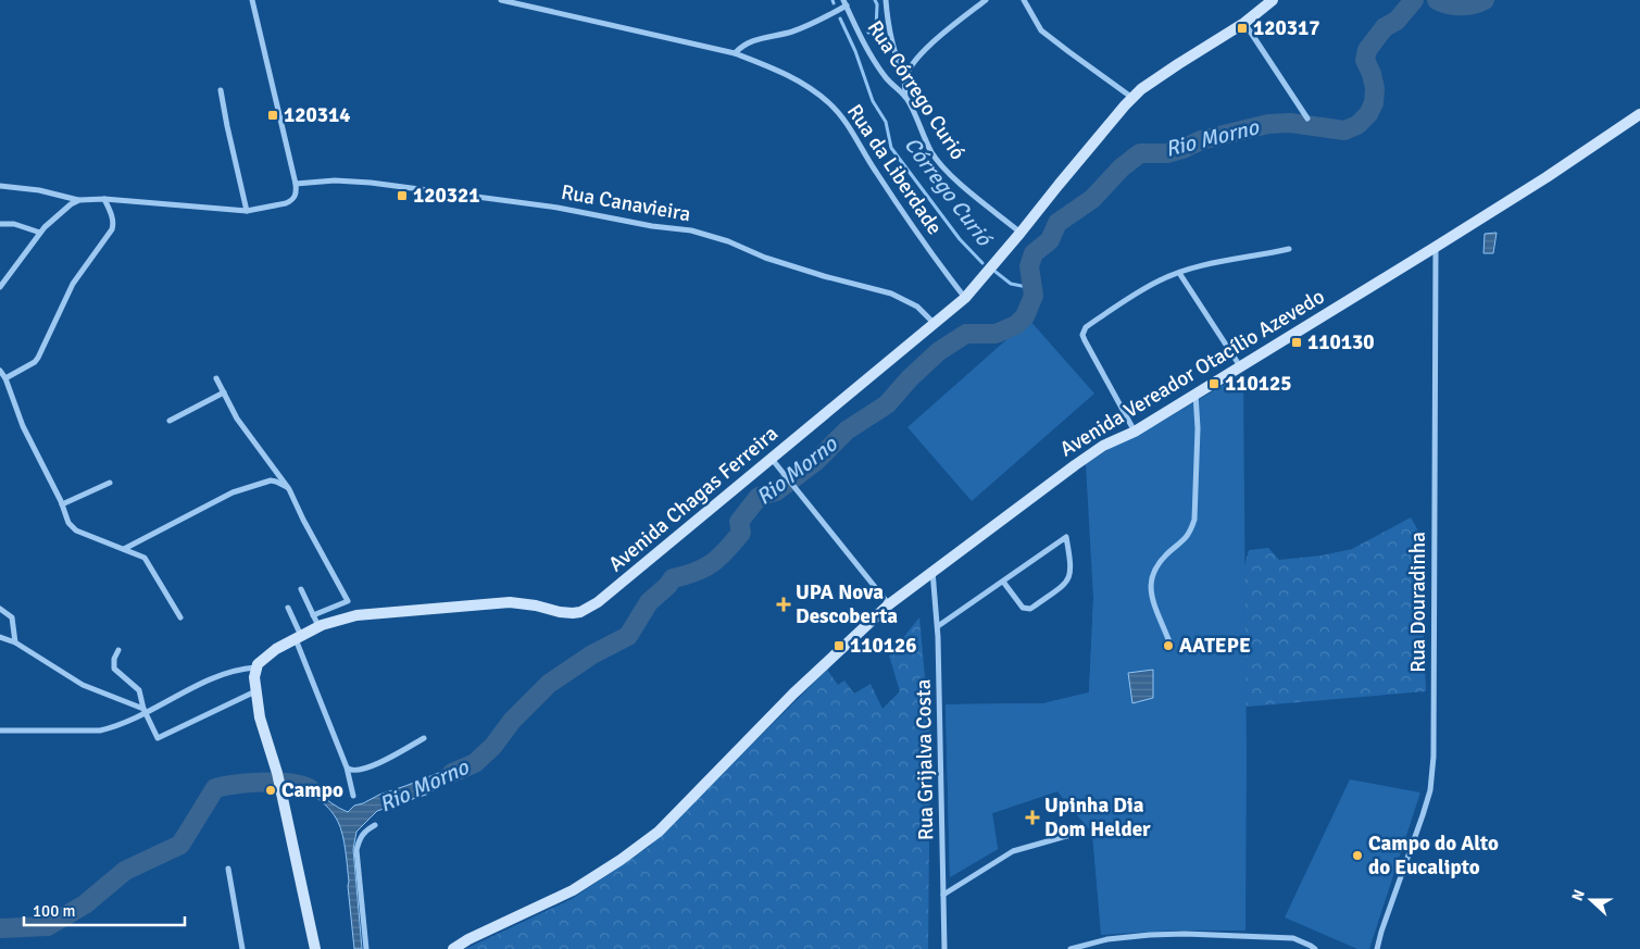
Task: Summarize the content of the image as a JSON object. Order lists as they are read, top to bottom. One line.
{"streets":{"street":["Rua Córrego Curió","Rua da Liberdade","Rua Canavieira","Avenida Vereador Otacílio Azevedo","Avenida Chagas Ferreira","Rua Douradinha","Rua Grijalva Costa"]},"crossings":[["Rua Córrego Curió","Avenida Chagas Ferreira"],["Rua da Liberdade","Avenida Chagas Ferreira"],["Rua Canavieira","Avenida Chagas Ferreira"],["Avenida Vereador Otacílio Azevedo","Rua Douradinha"],["Avenida Vereador Otacílio Azevedo","Rua Grijalva Costa"]],"water":["Rio Morno","Córrego Curió"],"places":{"transit":["120317","120314","120321","110130","110125","110126"],"health":["UPA Nova Descoberta","Upinha Dia Dom Helder"],"other":["AATEPE","Campo","Campo do Alto do Eucalipto"]},"scale_bar":"100 m","north":"left"}
